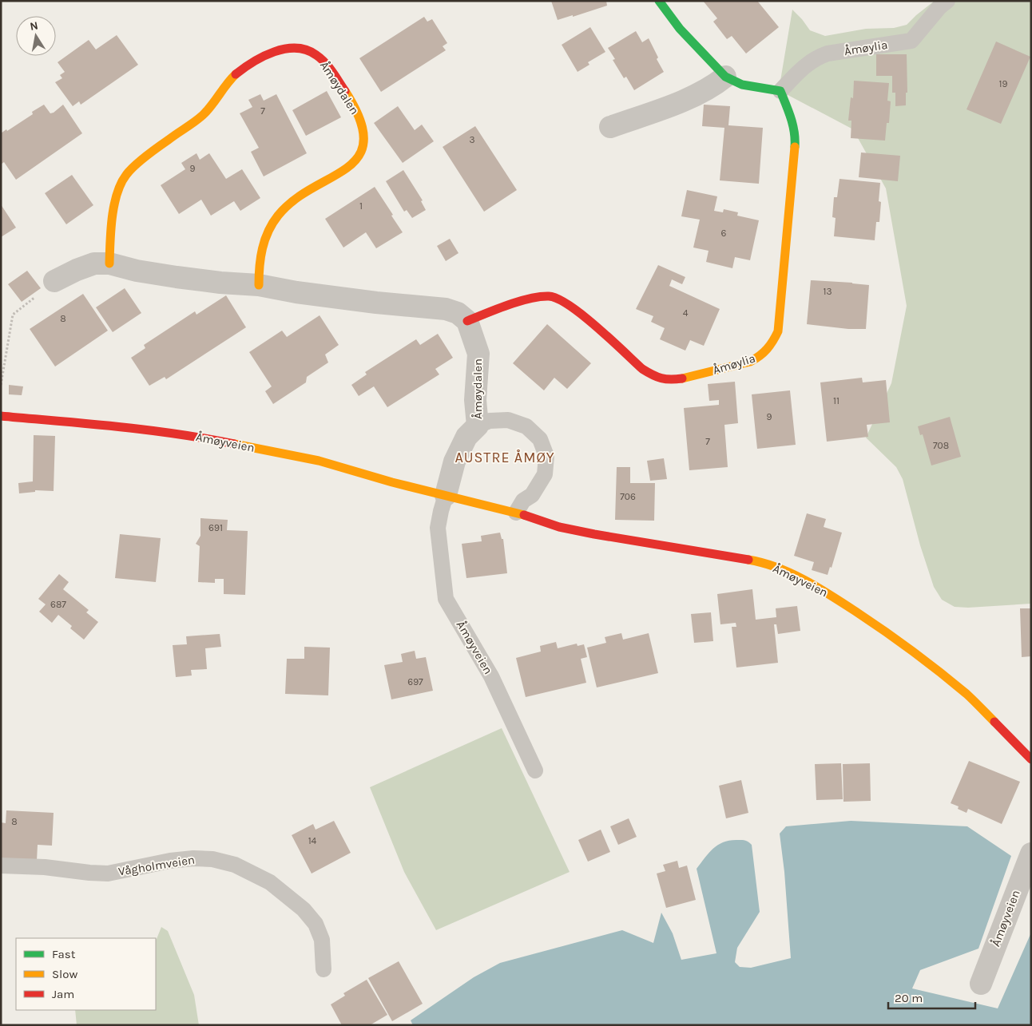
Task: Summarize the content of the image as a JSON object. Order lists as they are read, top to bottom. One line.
{"streets":{"street":["Åmøylia","Åmøydalen","Åmøyveien"],"lane":["Vågholmveien"]},"crossings":[["Åmøylia","Åmøydalen"],["Åmøydalen","Åmøyveien"]],"districts":["AUSTRE ÅMØY"],"house_numbers":["19","7","3","9","1","6","13","4","8","11","9","7","708","706","691","687","697","8","14"],"legend":["Fast","Slow","Jam"],"scale_bar":"20 m","north":"top"}
